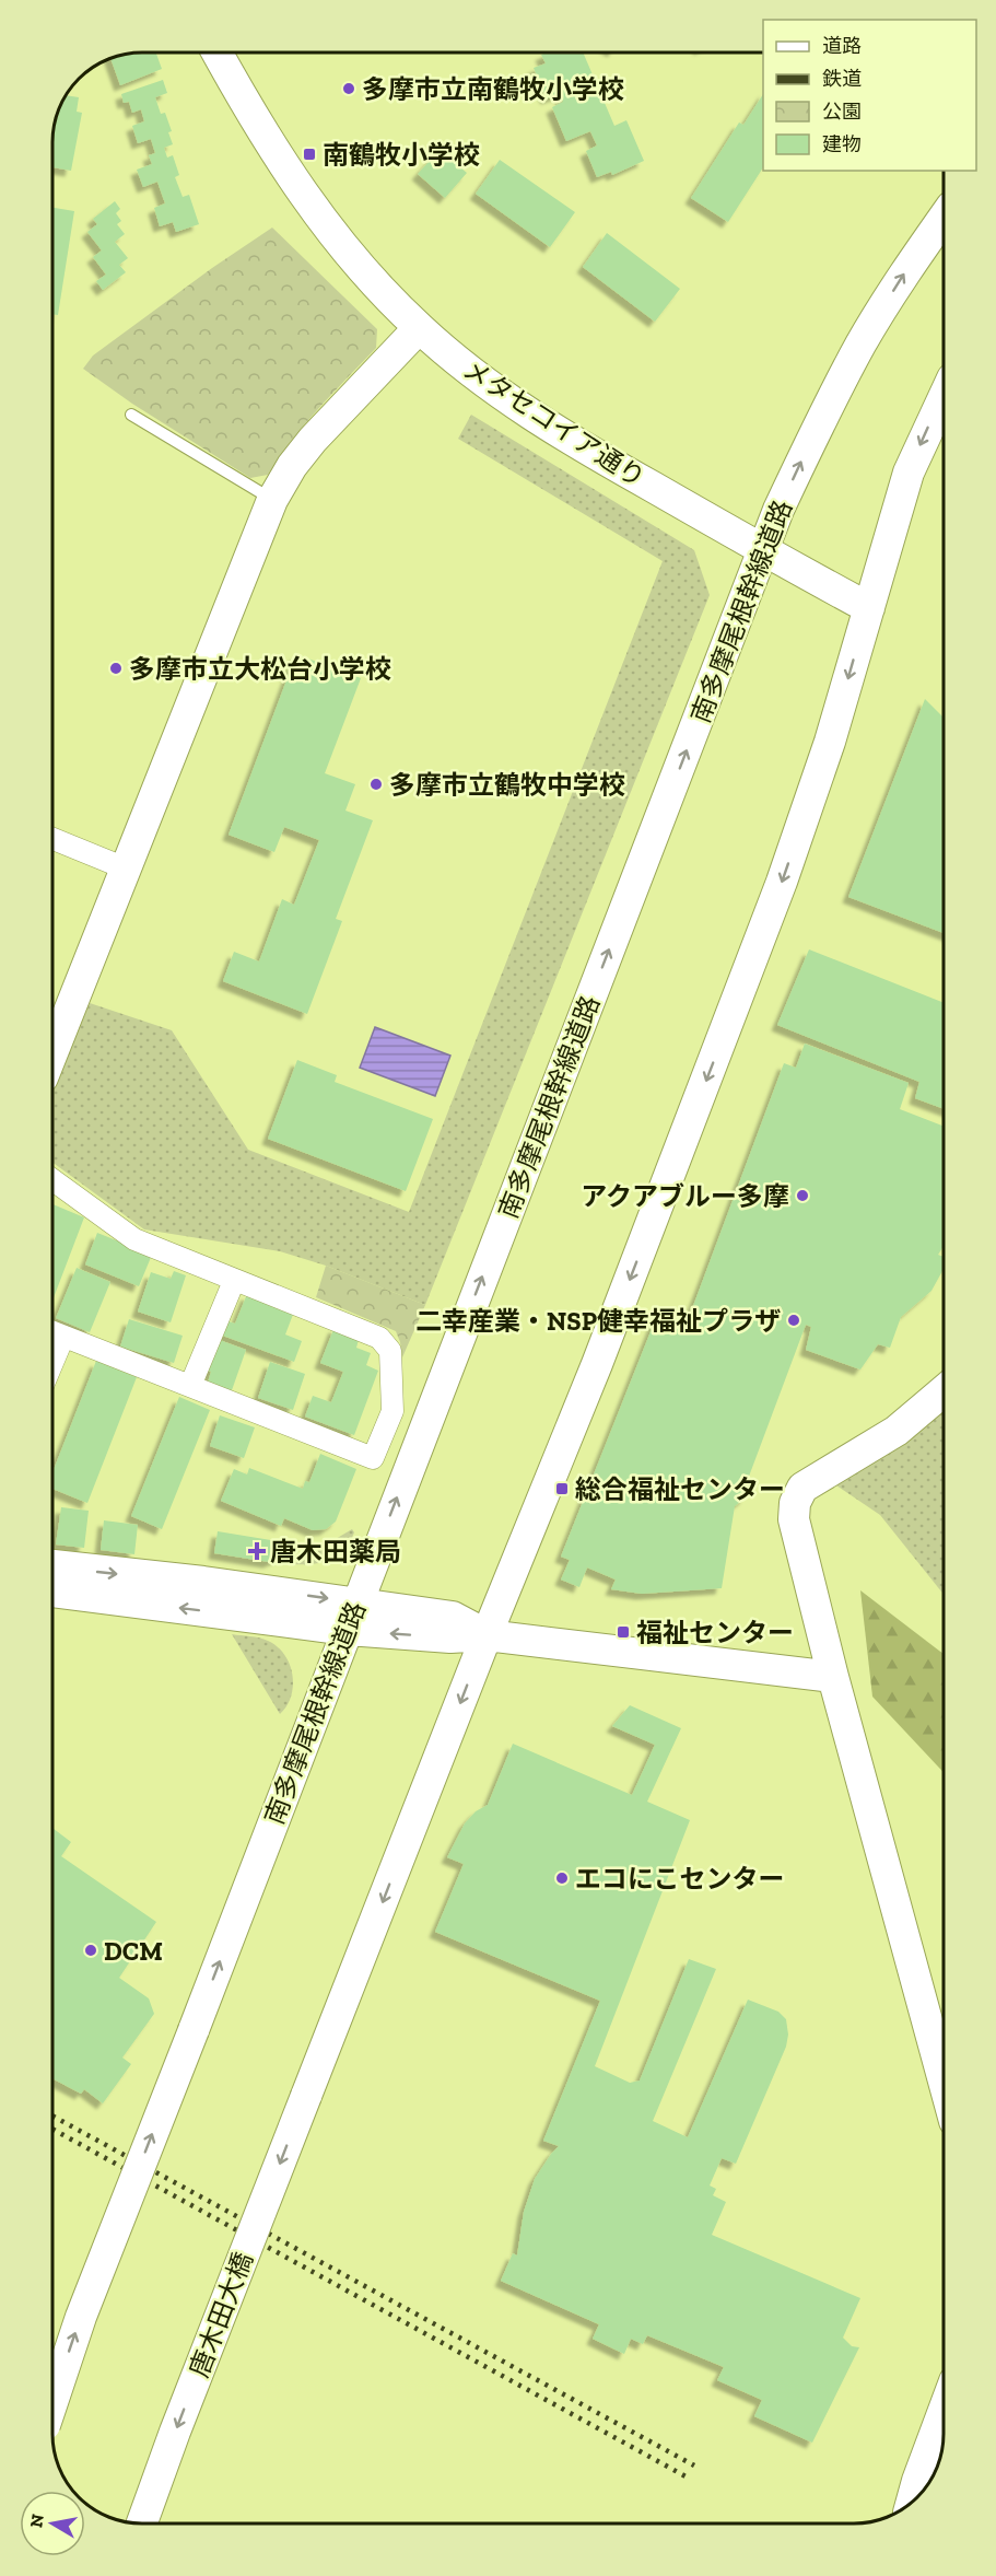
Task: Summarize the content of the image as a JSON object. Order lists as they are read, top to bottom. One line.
{"streets":{"main road":["メタセコイア通り","南多摩尾根幹線道路","唐木田大橋"]},"crossings":[["メタセコイア通り","南多摩尾根幹線道路"]],"one_way":["唐木田大橋"],"places":{"other":["多摩市立南鶴牧小学校","多摩市立大松台小学校","多摩市立鶴牧中学校","アクアブルー多摩","二幸産業・NSP健幸福祉プラザ","エコにこセンター","DCM"],"transit":["南鶴牧小学校","総合福祉センター","福祉センター"],"health":["唐木田薬局"]},"legend":["道路","鉄道","公園","建物"],"north":"left"}
